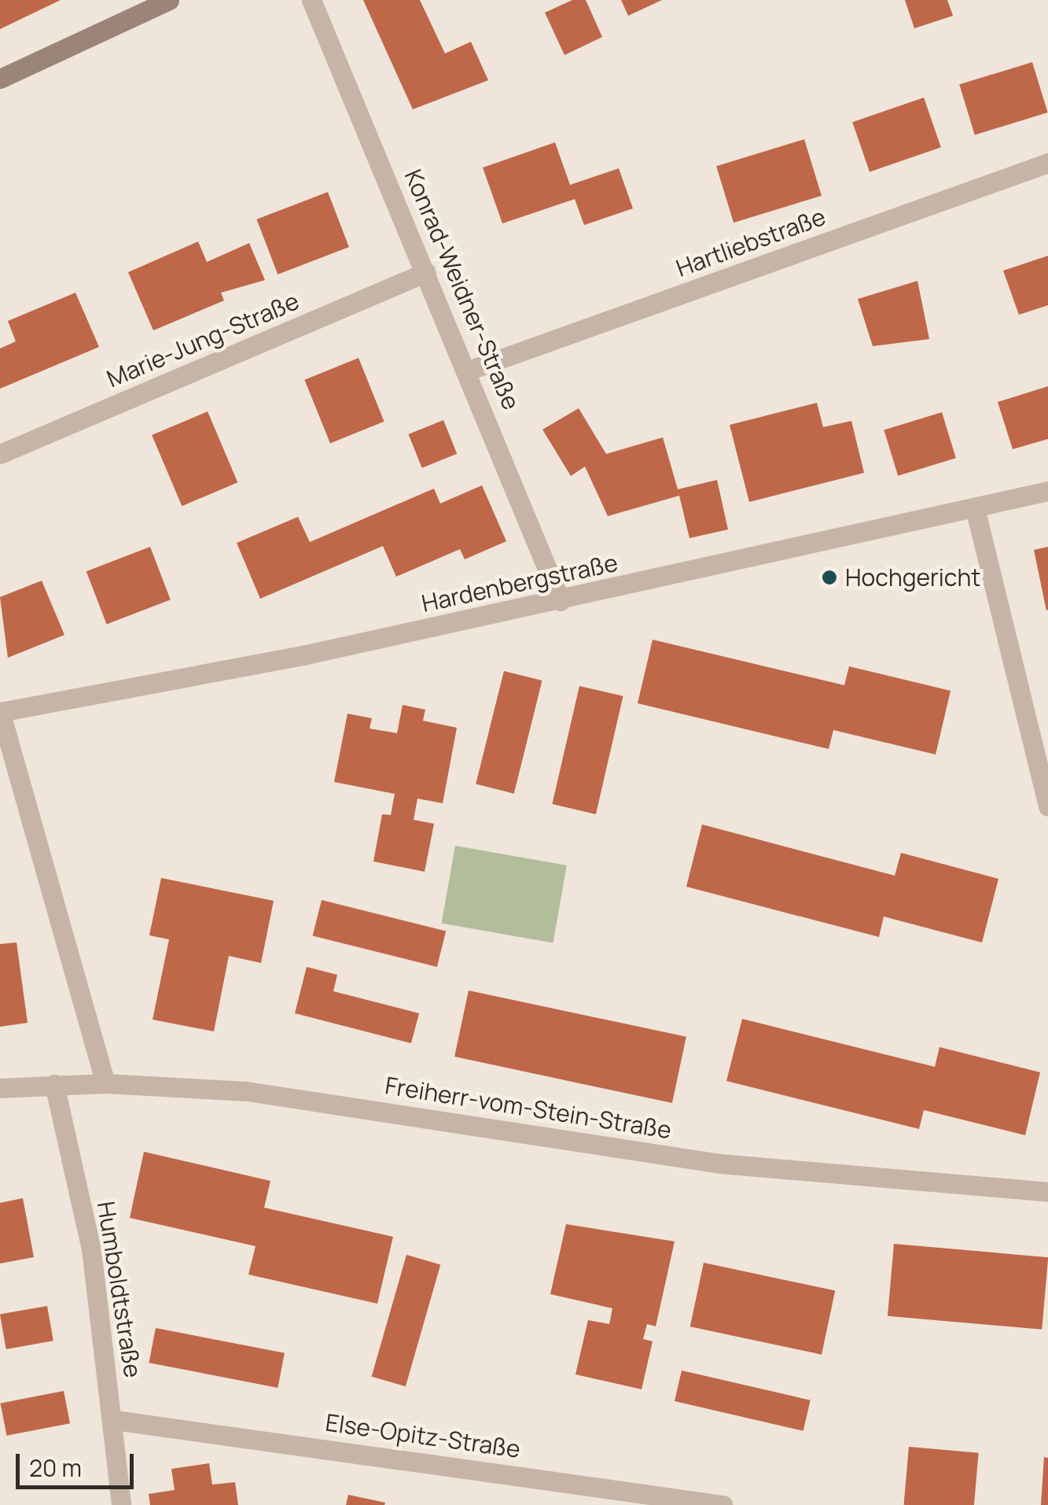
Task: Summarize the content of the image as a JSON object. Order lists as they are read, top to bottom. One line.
{"streets":{"street":["Hartliebstraße","Konrad-Weidner-Straße","Marie-Jung-Straße","Hardenbergstraße","Freiherr-vom-Stein-Straße","Humboldtstraße","Else-Opitz-Straße"]},"crossings":[["Hartliebstraße","Konrad-Weidner-Straße"],["Konrad-Weidner-Straße","Marie-Jung-Straße"],["Konrad-Weidner-Straße","Hardenbergstraße"],["Freiherr-vom-Stein-Straße","Humboldtstraße"],["Humboldtstraße","Else-Opitz-Straße"]],"places":["Hochgericht"],"scale_bar":"20 m"}
